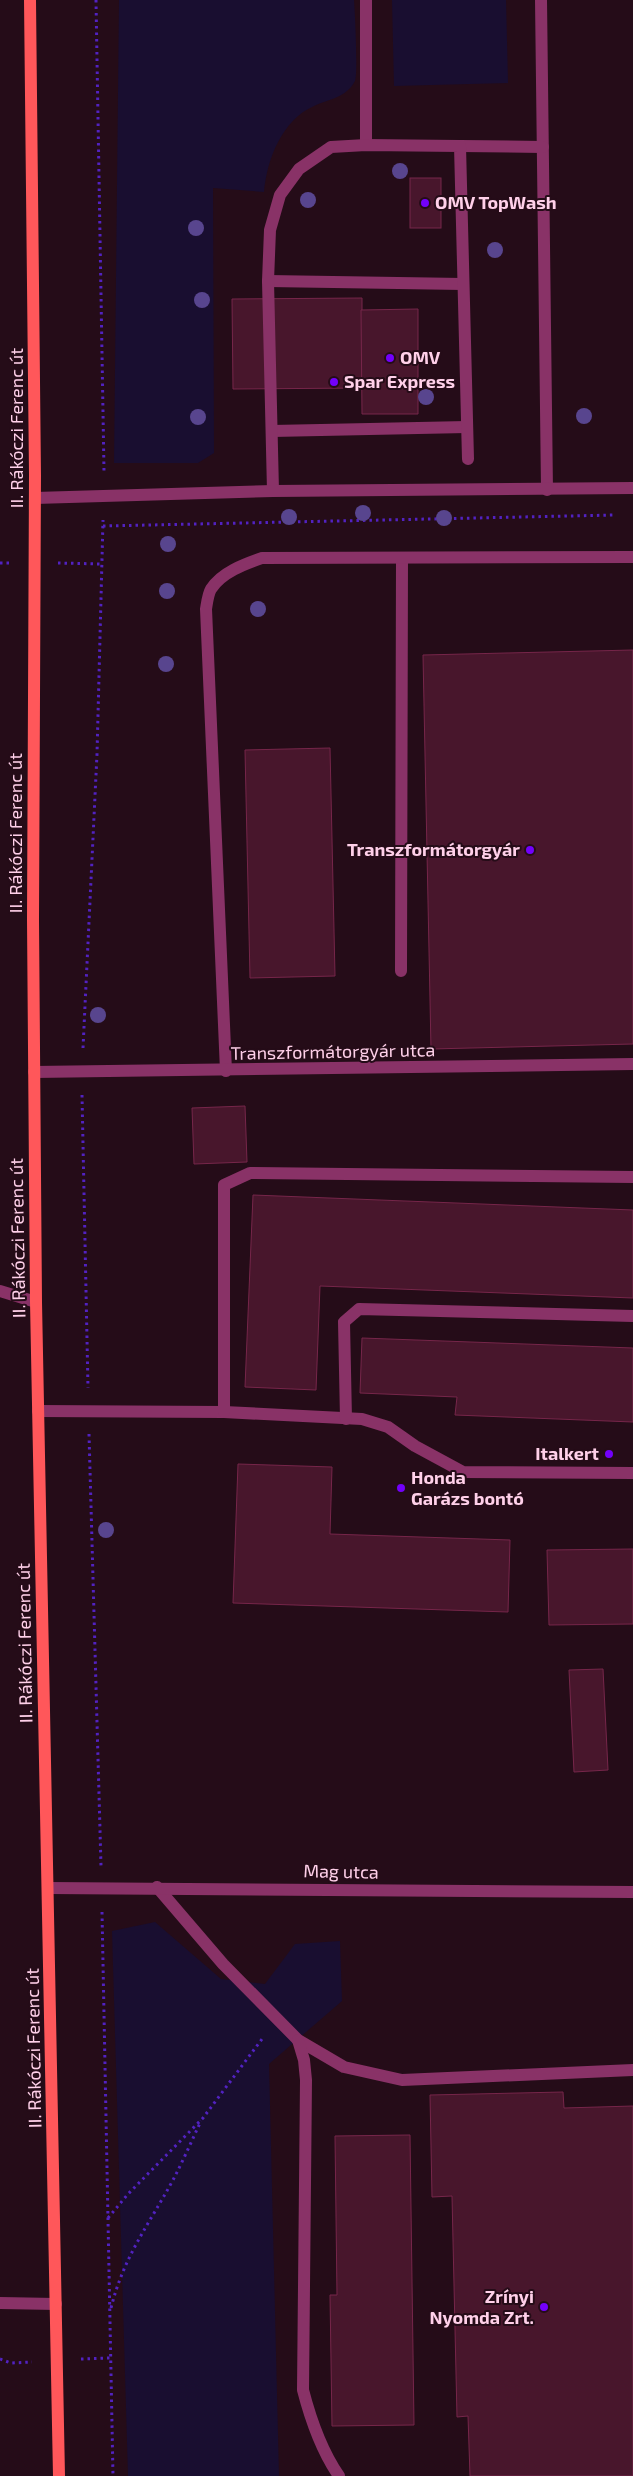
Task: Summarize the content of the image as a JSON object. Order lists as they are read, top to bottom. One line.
{"streets":{"main road":["II. Rákóczi Ferenc út"],"street":["Transzformátorgyár utca","Mag utca"]},"crossings":[["II. Rákóczi Ferenc út","Transzformátorgyár utca"],["II. Rákóczi Ferenc út","Mag utca"]],"places":["OMV TopWash","OMV","Spar Express","Transzformátorgyár","Italkert","Honda Garázs bontó","Zrínyi Nyomda Zrt."]}
